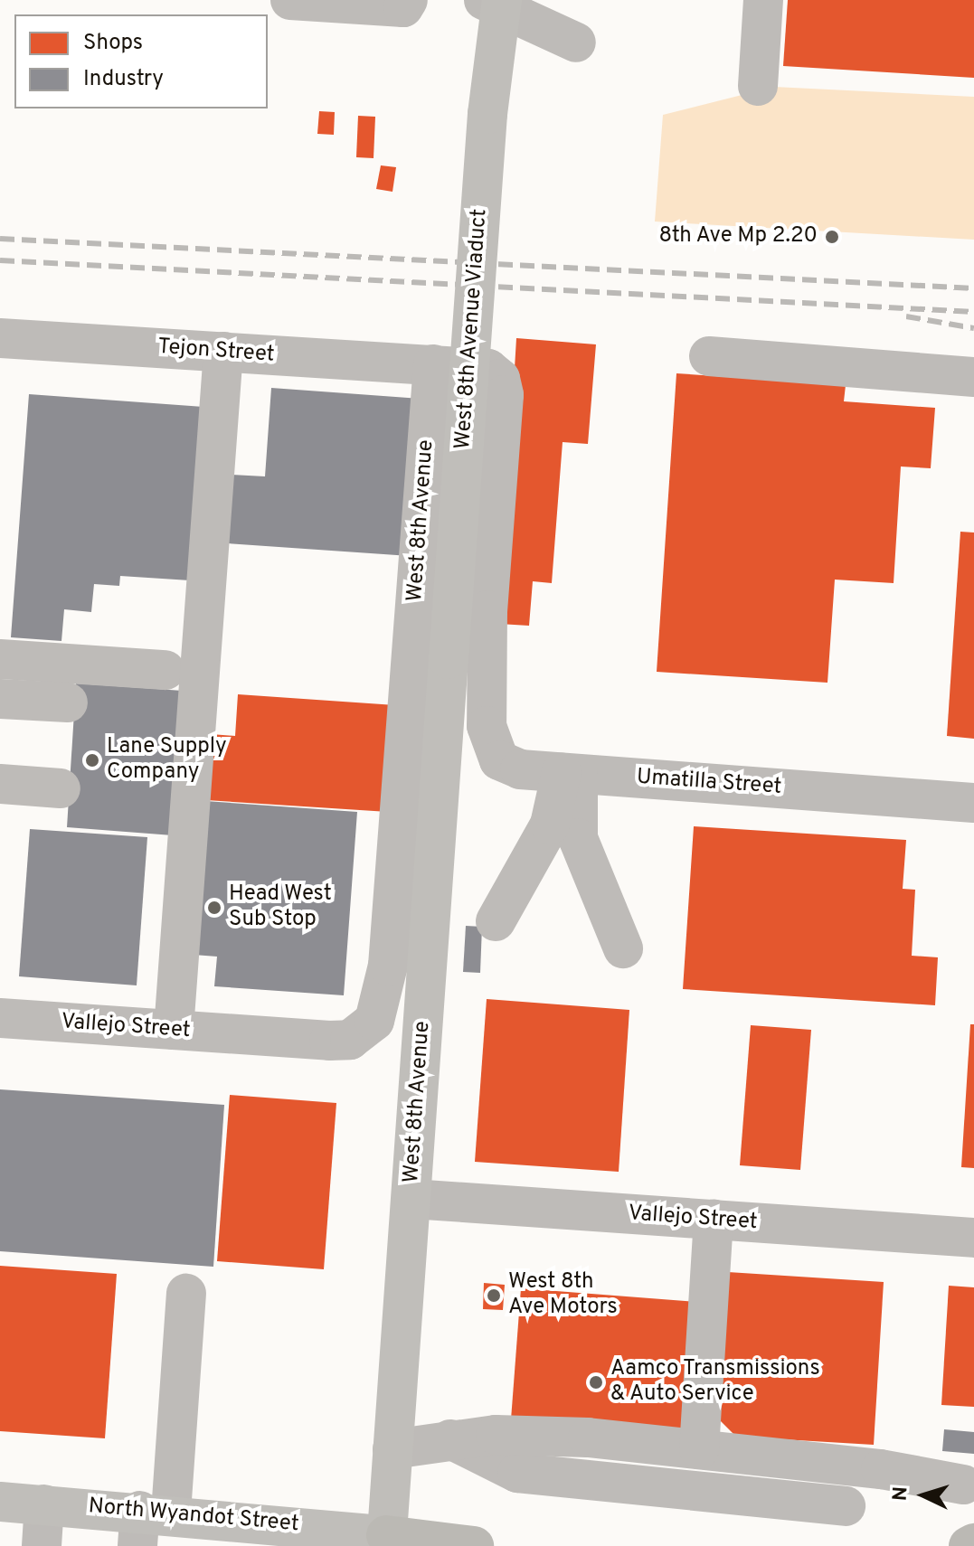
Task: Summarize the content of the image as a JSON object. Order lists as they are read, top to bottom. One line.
{"streets":{"main road":["West 8th Avenue Viaduct","West 8th Avenue","North Wyandot Street"],"street":["Tejon Street","Umatilla Street","Vallejo Street"]},"crossings":[["West 8th Avenue Viaduct","West 8th Avenue"],["Tejon Street","West 8th Avenue"],["Tejon Street","Umatilla Street"],["West 8th Avenue","Vallejo Street"],["West 8th Avenue","North Wyandot Street"]],"places":["8th Ave Mp 2.20","Lane Supply Company","Head West Sub Stop","West 8th Ave Motors","Aamco Transmissions & Auto Service"],"legend":["Shops","Industry"],"north":"left"}
